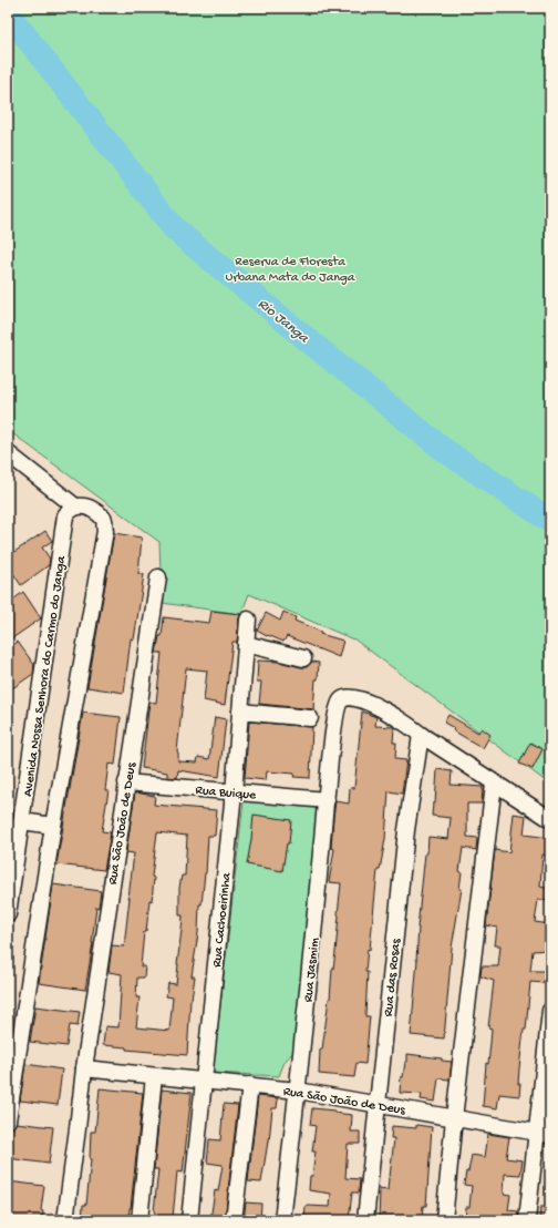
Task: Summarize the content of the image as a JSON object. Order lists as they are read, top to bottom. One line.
{"streets":{"street":["Avenida Nossa Senhora do Carmo do Janga","Rua Buique","Rua São João de Deus","Rua Cachoeirinha","Rua Jasmim","Rua das Rosas"]},"crossings":[["Rua Buique","Rua São João de Deus"],["Rua Buique","Rua Cachoeirinha"],["Rua Buique","Rua Jasmim"],["Rua São João de Deus","Rua Cachoeirinha"],["Rua São João de Deus","Rua Jasmim"],["Rua São João de Deus","Rua das Rosas"],["Rua Jasmim","Rua das Rosas"]],"water":["Rio Janga"],"parks":["Reserva de Floresta Urbana Mata do Janga"]}
